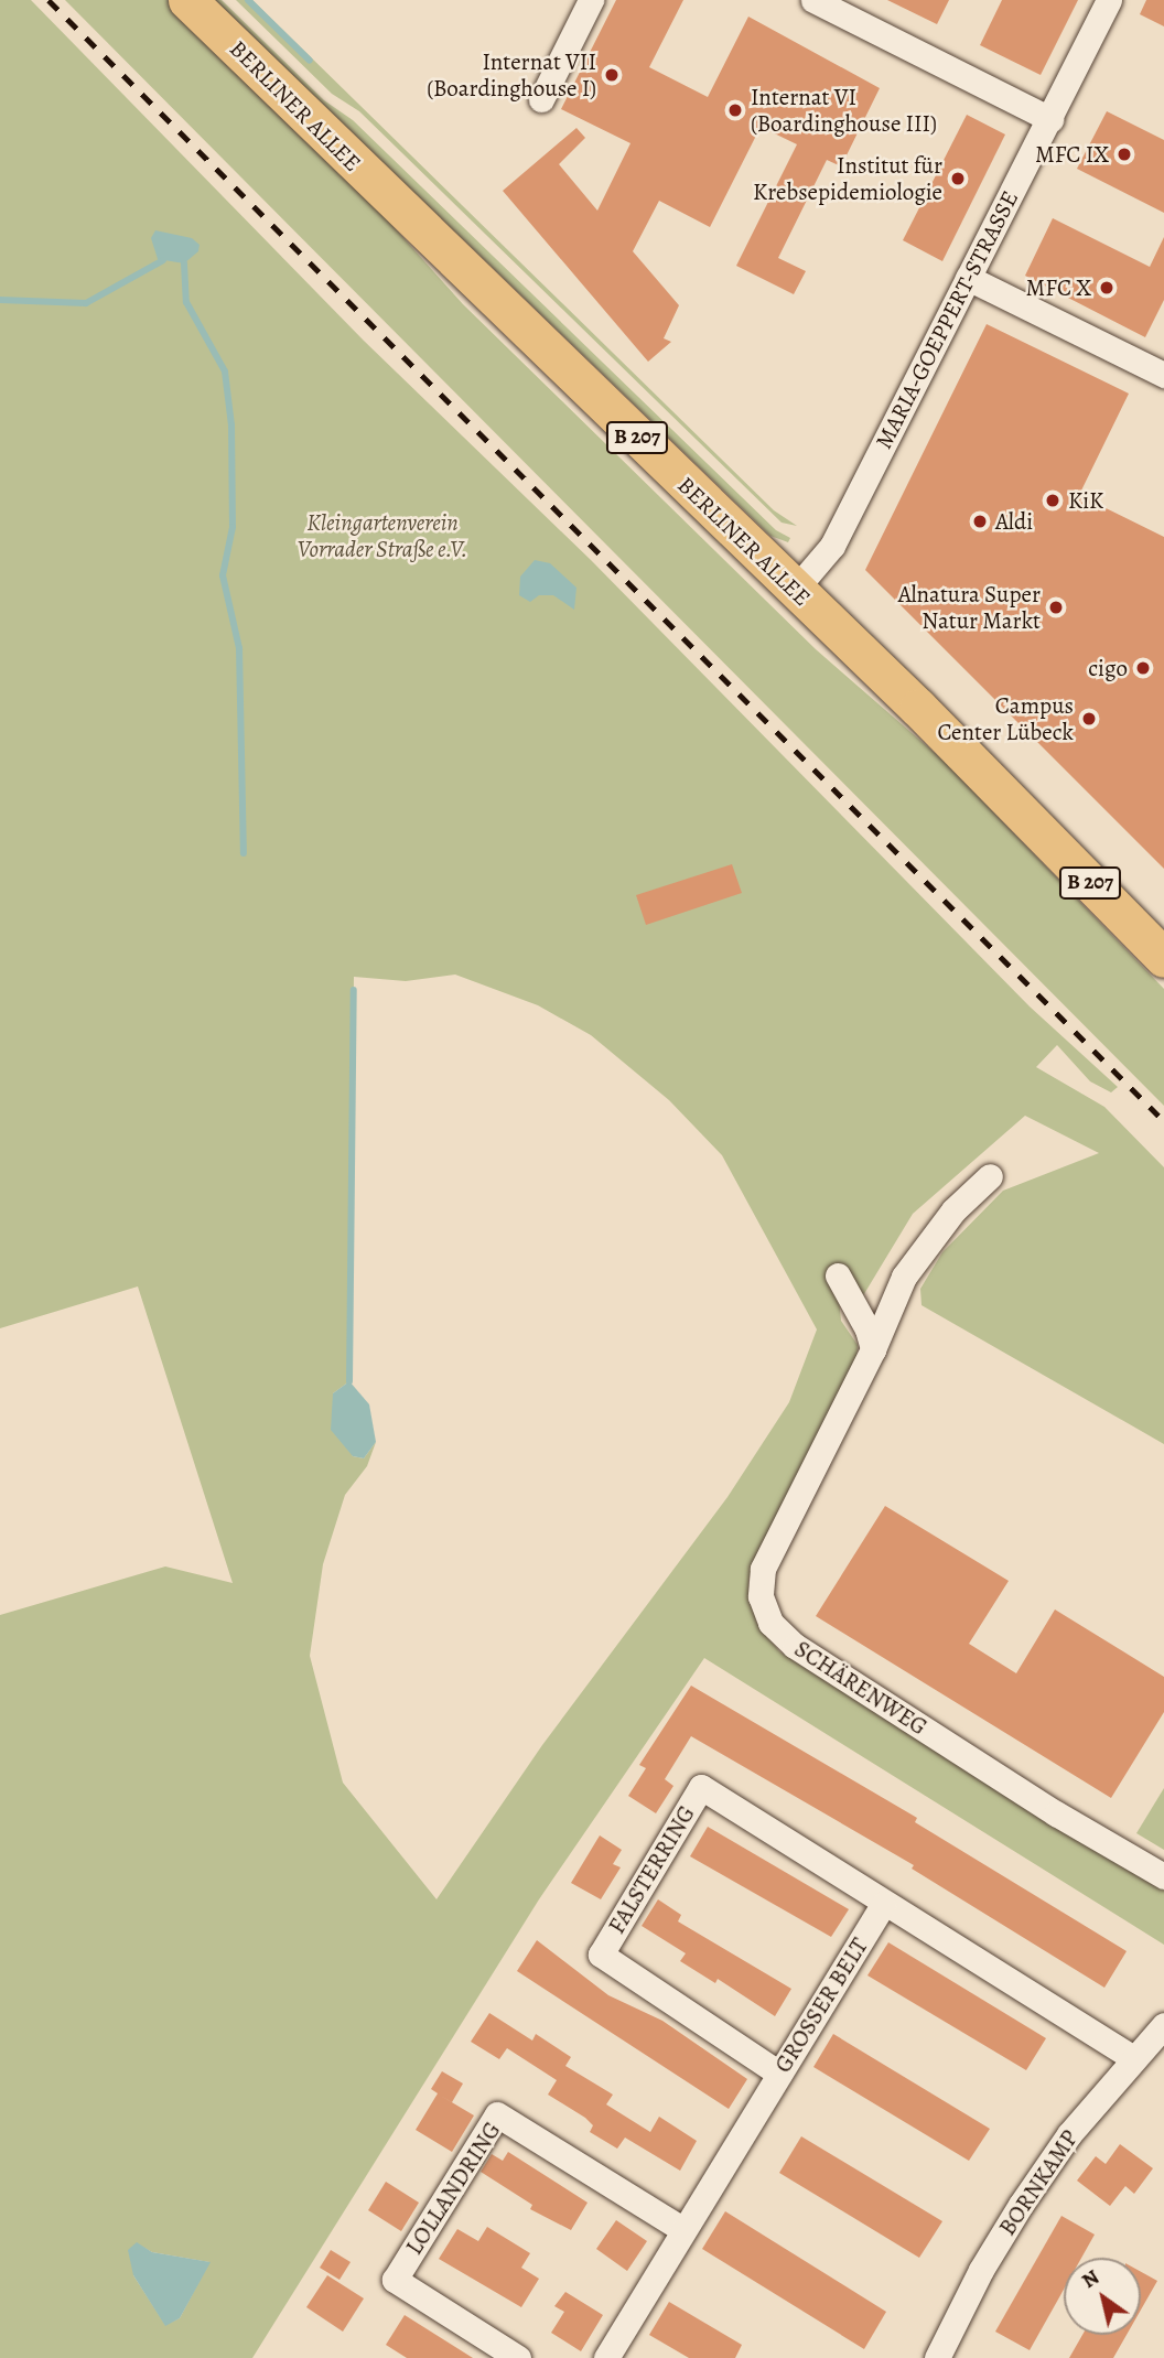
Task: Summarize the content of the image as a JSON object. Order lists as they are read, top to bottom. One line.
{"streets":{"main road":["BERLINER ALLEE","B 207"],"street":["MARIA-GOEPPERT-STRASSE","SCHÄRENWEG","FALSTERRING","GROSSER BELT","BORNKAMP","LOLLANDRING"]},"crossings":[["BERLINER ALLEE","MARIA-GOEPPERT-STRASSE"],["FALSTERRING","GROSSER BELT"],["GROSSER BELT","LOLLANDRING"]],"parks":["Kleingartenverein Vorrader Straße e.V."],"places":["Internat VII (Boardinghouse I)","Internat VI (Boardinghouse III)","MFC IX","Institut für Krebsepidemiologie","MFC X","KiK","Aldi","Alnatura Super Natur Markt","cigo","Campus Center Lübeck"],"north":"top left"}
